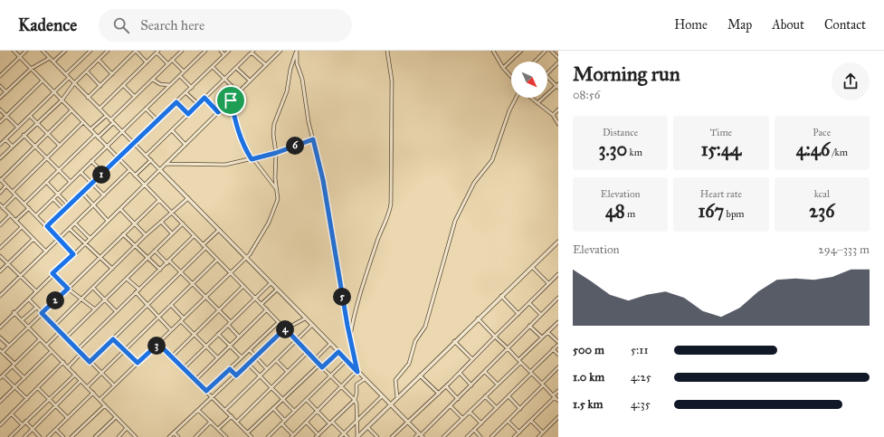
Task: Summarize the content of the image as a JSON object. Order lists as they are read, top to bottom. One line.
{"north":"bottom right","page":{"header":"Kadence","search":"Search here","nav":["Home","Map","About","Contact"],"heading":["Morning run","08:56"],"stats":[["Distance","3.30 km"],["Time","15:44"],["Pace","4:46 /km"],["Elevation","48 m"],["Heart rate","167 bpm"],["kcal","236"]],"pins":["6","1","5","2","4","3"],"chart":["Elevation","294–333 m"],"list":[{"name":"500 m","note":"5:11"},{"name":"1.0 km","note":"4:25"},{"name":"1.5 km","note":"4:35"}]}}
